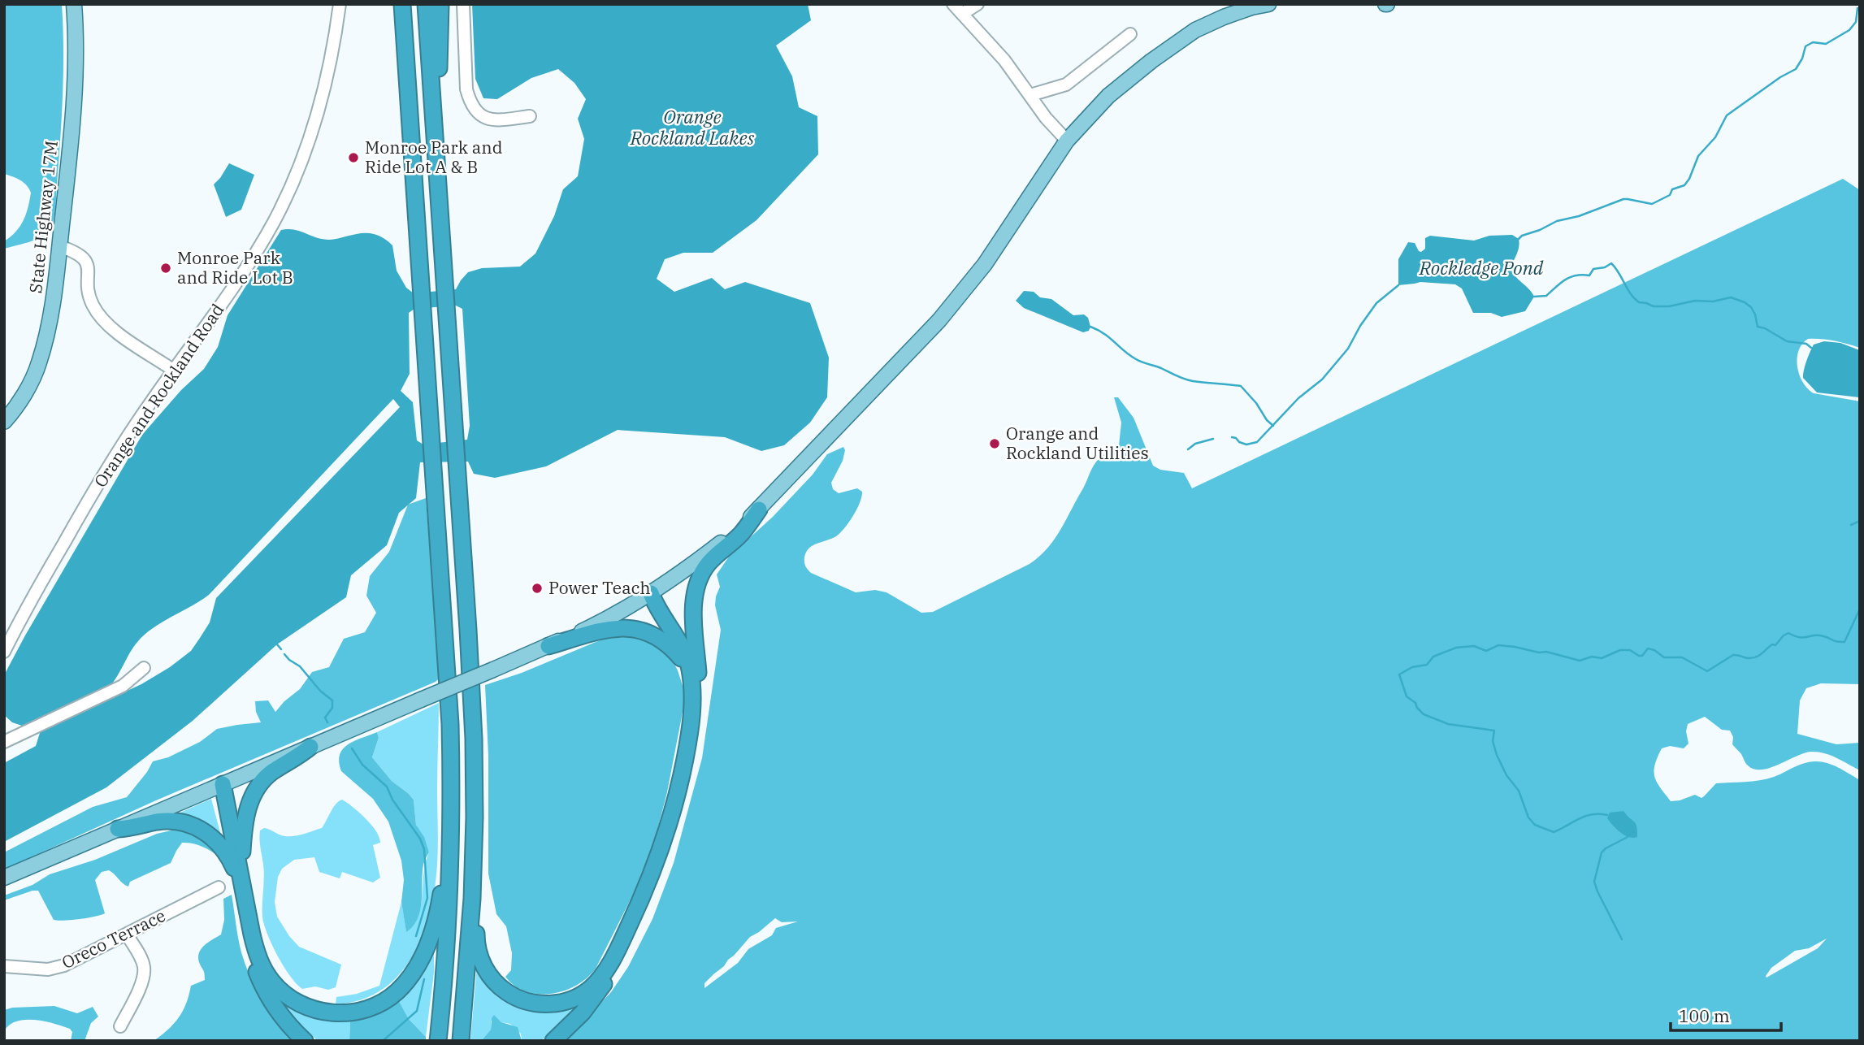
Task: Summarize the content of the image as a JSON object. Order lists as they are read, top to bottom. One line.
{"streets":{"main road":["State Highway 17M"],"street":["Orange and Rockland Road","Oreco Terrace"]},"water":["Orange Rockland Lakes","Rockledge Pond"],"places":["Monroe Park and Ride Lot A & B","Monroe Park and Ride Lot B","Orange and Rockland Utilities","Power Teach"],"scale_bar":"100 m"}
